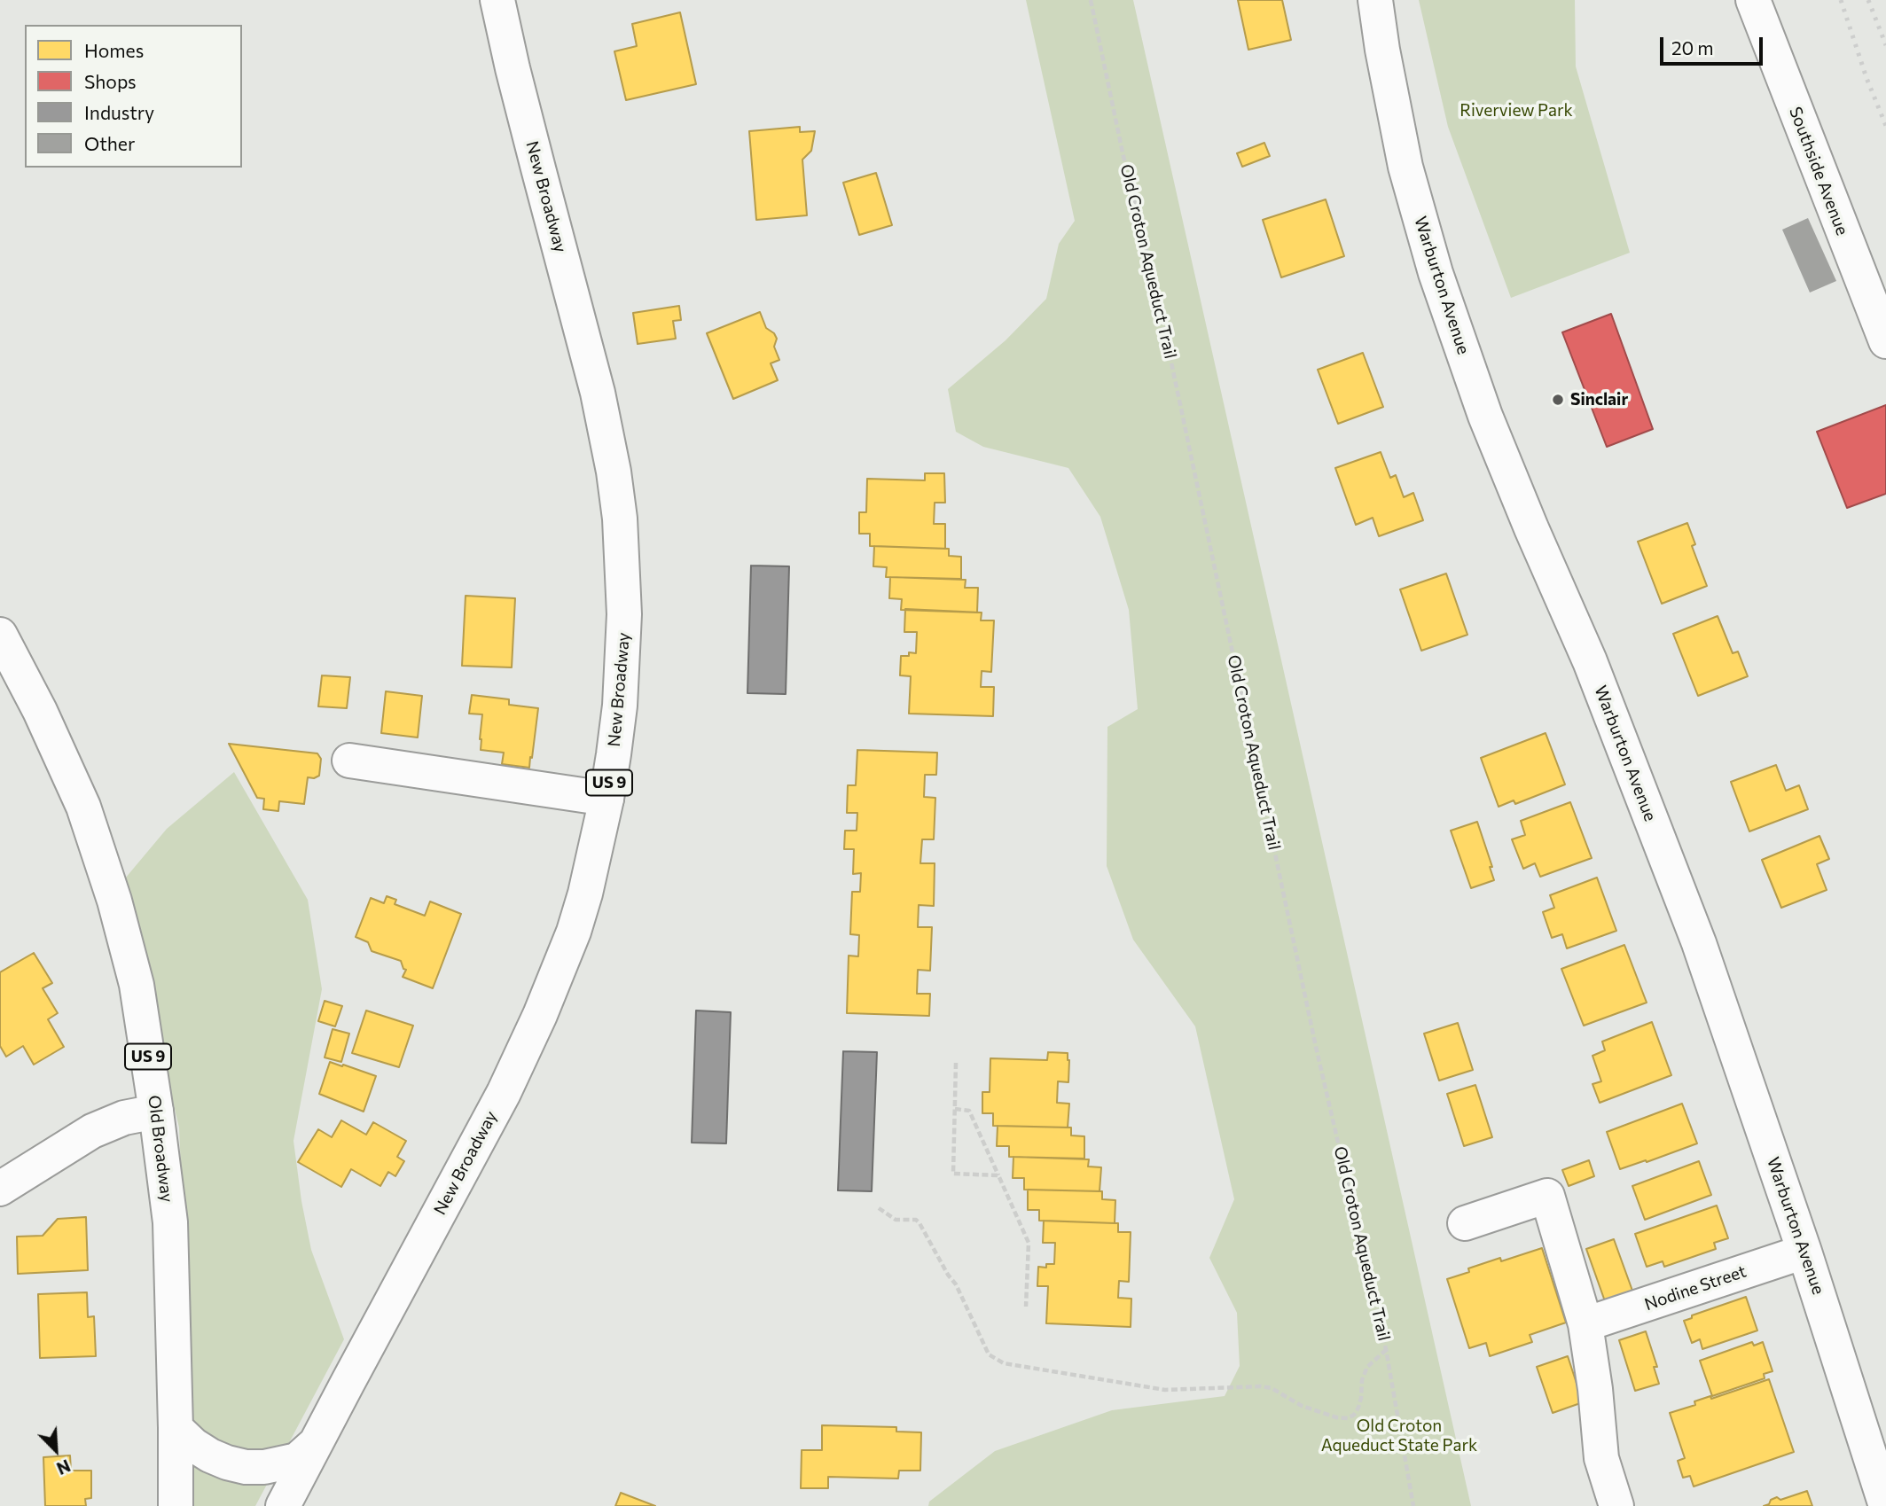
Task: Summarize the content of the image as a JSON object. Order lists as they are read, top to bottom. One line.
{"streets":{"main road":["Southside Avenue","New Broadway","Warburton Avenue","US 9","Old Broadway","Nodine Street"],"path":["Old Croton Aqueduct Trail"]},"crossings":[["Warburton Avenue","Nodine Street"]],"parks":["Riverview Park","Old Croton Aqueduct State Park"],"places":["Sinclair"],"legend":["Homes","Shops","Industry","Other"],"scale_bar":"20 m","north":"bottom right"}
